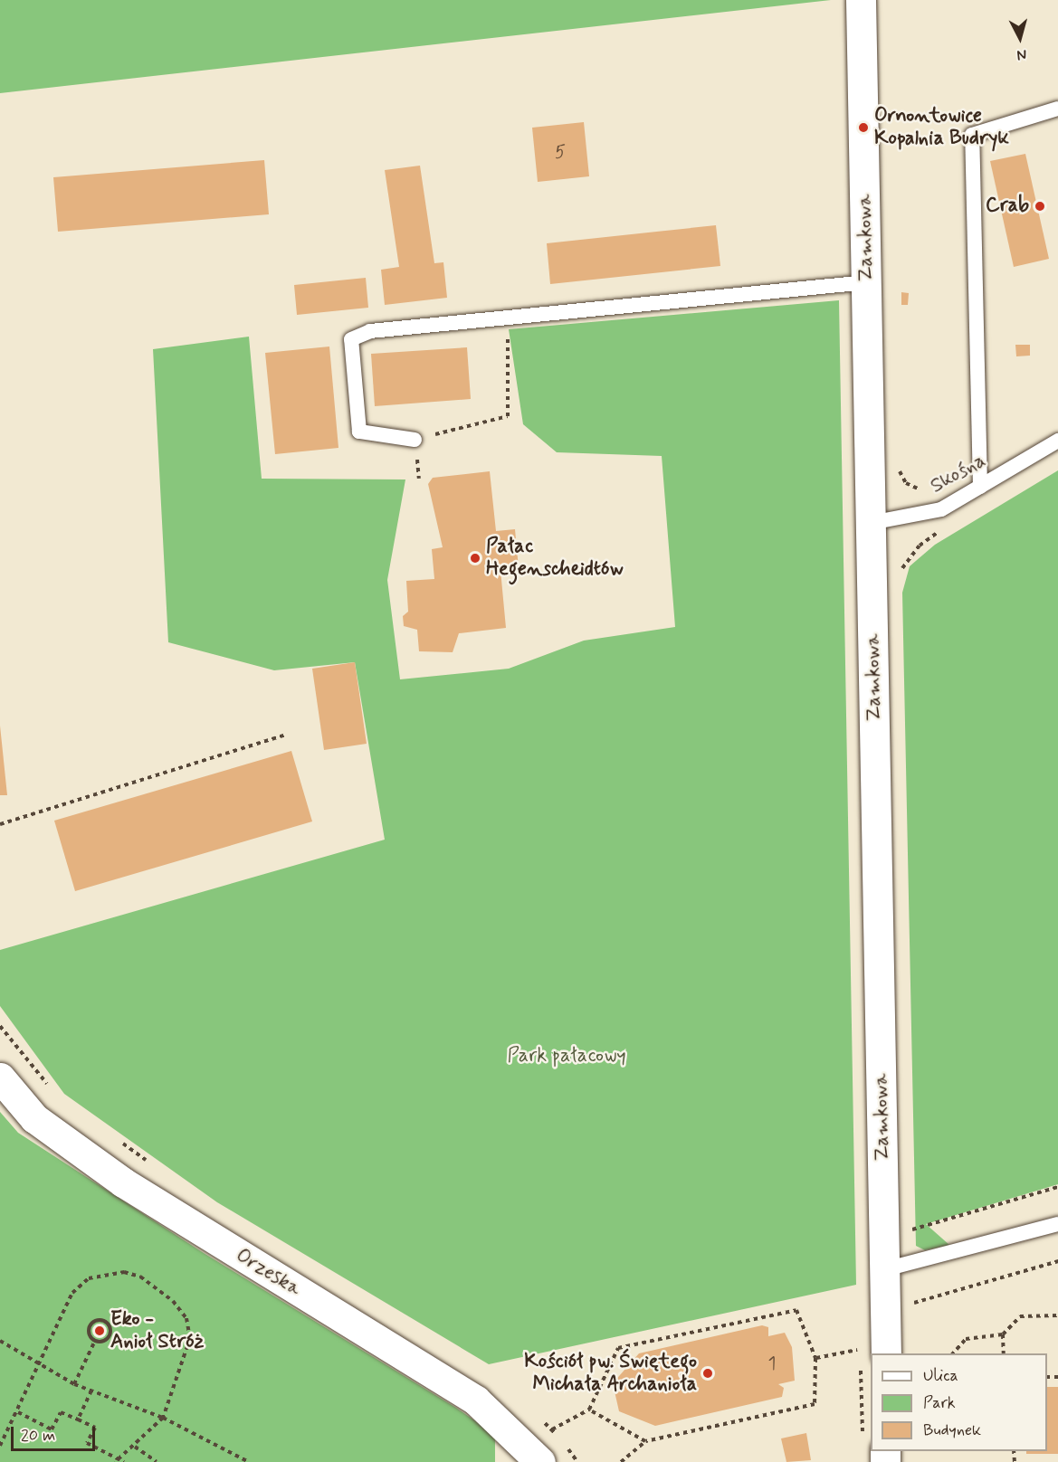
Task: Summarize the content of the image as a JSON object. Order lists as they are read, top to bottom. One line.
{"streets":{"street":["Zamkowa","Orzeska"],"lane":["Skośna"]},"crossings":[["Zamkowa","Skośna"]],"parks":["Park pałacowy"],"places":["Ornontowice Kopalnia Budryk","Crab","Pałac Hegenscheidtów","Eko - Anioł Stróż","Kościół pw. Świętego Michała Archanioła"],"house_numbers":["5","1"],"legend":["Ulica","Park","Budynek"],"scale_bar":"20 m","north":"bottom"}
